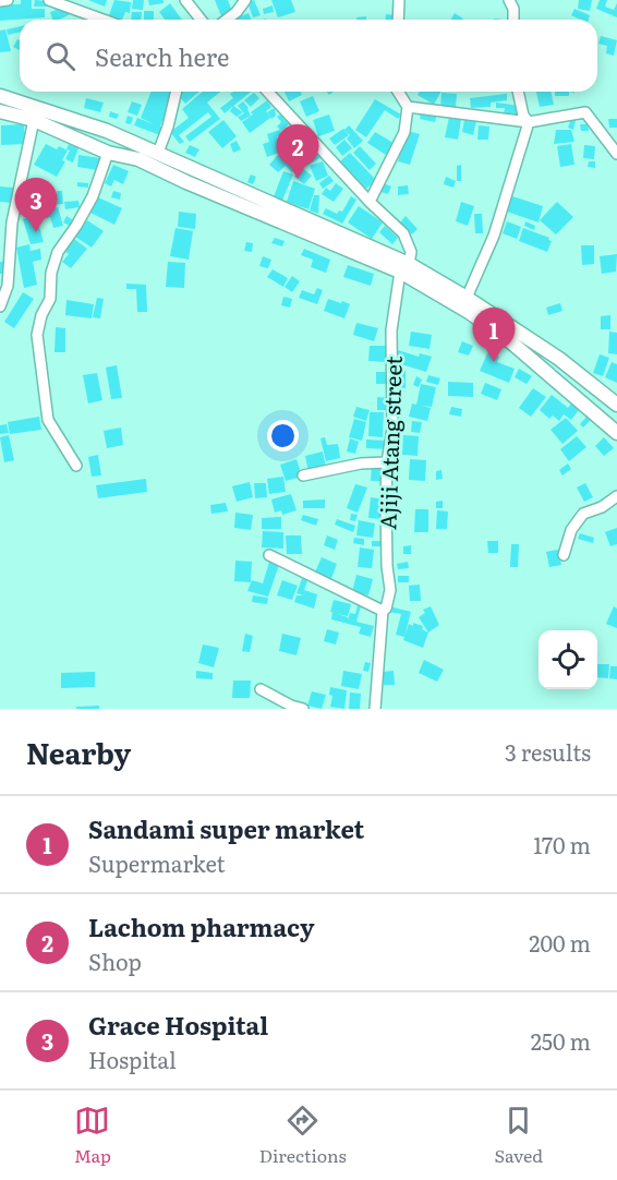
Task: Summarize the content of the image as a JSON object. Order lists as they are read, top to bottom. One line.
{"streets":{"street":["Ajiji Atang street"]},"page":{"search":"Search here","pins":["2","3","1"],"heading":["Nearby","3 results"],"list":[{"mark":"1","name":"Sandami super market","note":"Supermarket","value":"170 m"},{"mark":"2","name":"Lachom pharmacy","note":"Shop","value":"200 m"},{"mark":"3","name":"Grace Hospital","note":"Hospital","value":"250 m"}],"nav":["Map","Directions","Saved"]}}
